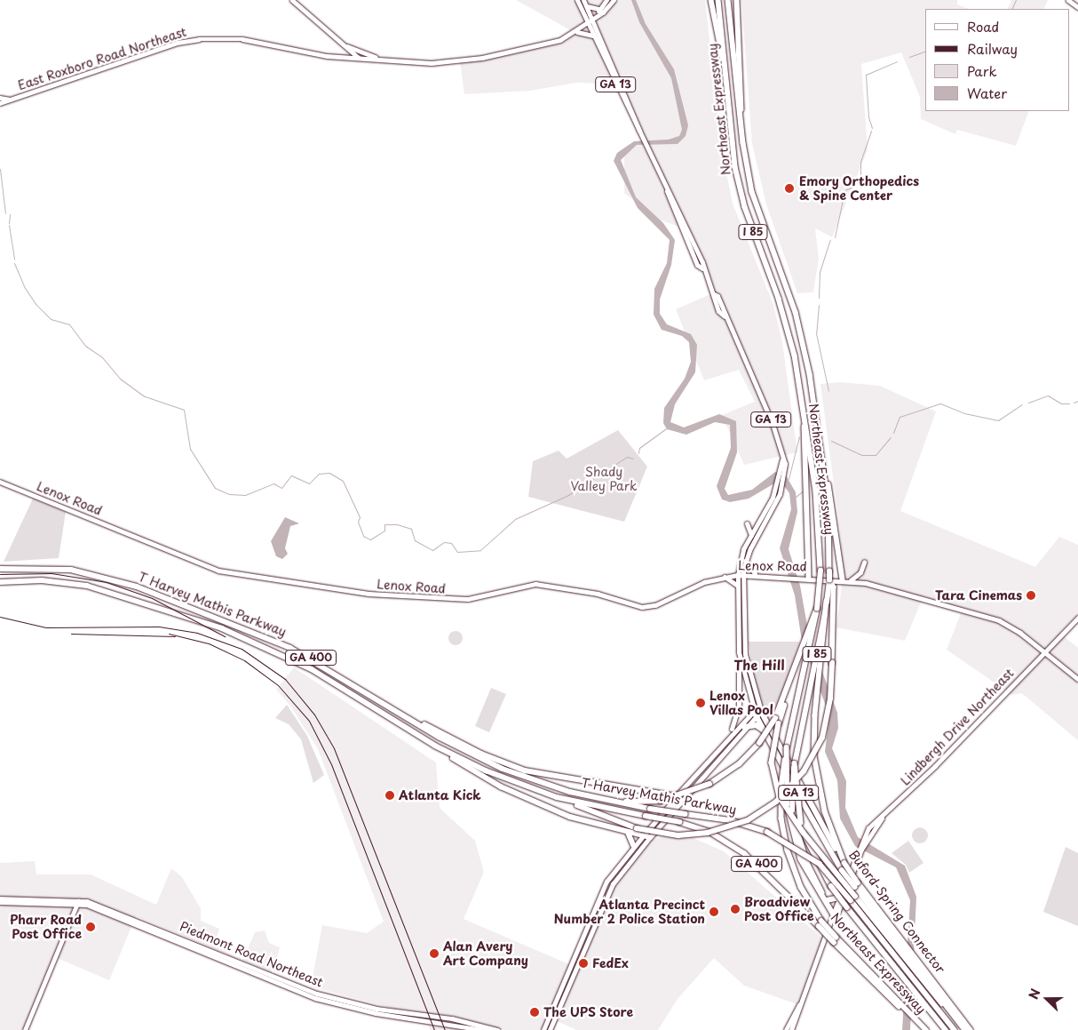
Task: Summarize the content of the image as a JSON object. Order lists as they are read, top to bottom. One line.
{"streets":{"highway":["GA 13","Northeast Expressway","I 85","T Harvey Mathis Parkway","GA 400","Buford-Spring Connector"],"main road":["East Roxboro Road Northeast","Lenox Road","Lindbergh Drive Northeast","Piedmont Road Northeast"]},"crossings":[["East Roxboro Road Northeast","GA 13"],["GA 13","Lenox Road"],["GA 13","Buford-Spring Connector"],["Northeast Expressway","Lenox Road"],["Northeast Expressway","T Harvey Mathis Parkway"],["Lenox Road","Lindbergh Drive Northeast"]],"districts":["The Hill"],"parks":["Shady Valley Park"],"places":["Emory Orthopedics & Spine Center","Tara Cinemas","Lenox Villas Pool","Atlanta Kick","Broadview Post Office","Atlanta Precinct Number 2 Police Station","Pharr Road Post Office","Alan Avery Art Company","FedEx","The UPS Store"],"legend":["Road","Railway","Park","Water"],"north":"left"}
